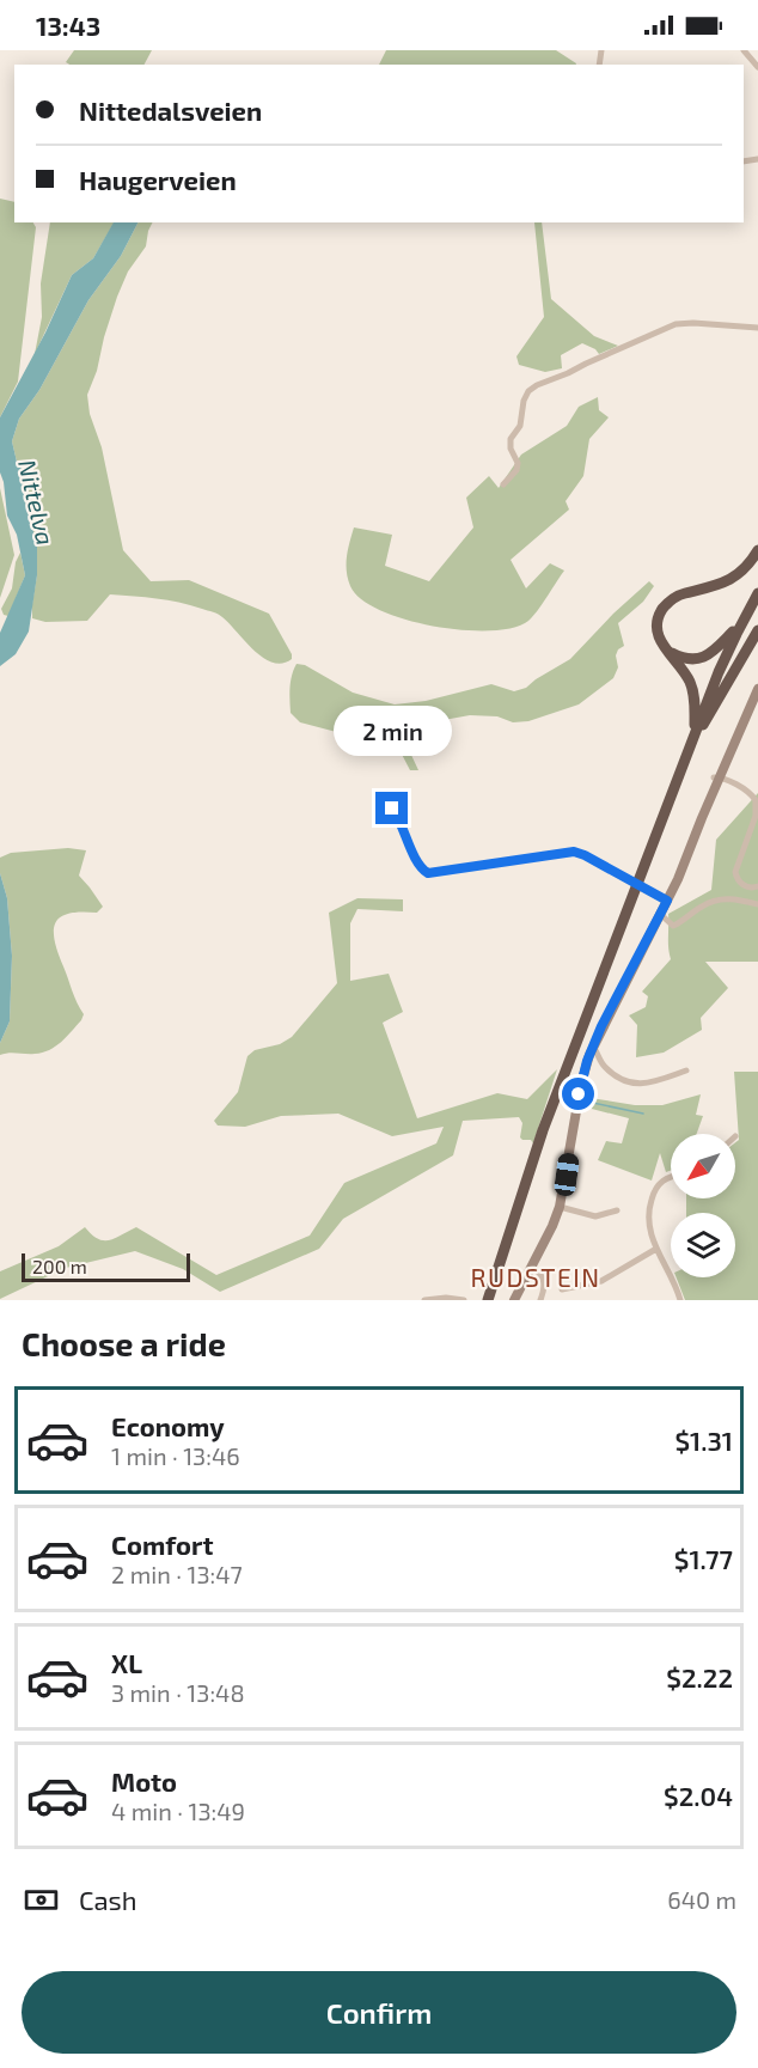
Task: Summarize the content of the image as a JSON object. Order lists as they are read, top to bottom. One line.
{"districts":["RUDSTEIN"],"water":["Nittelva"],"scale_bar":"200 m","north":"bottom left","page":{"status":"13:43","banner":["Nittedalsveien","Haugerveien"],"bubble":"2 min","scale":"200 m","heading":"Choose a ride","list":[{"name":"Economy","note":"1 min · 13:46","value":"$1.31"},{"name":"Comfort","note":"2 min · 13:47","value":"$1.77"},{"name":"XL","note":"3 min · 13:48","value":"$2.22"},{"name":"Moto","note":"4 min · 13:49","value":"$2.04"}],"pay":["Cash","640 m"],"buttons":"Confirm"}}
